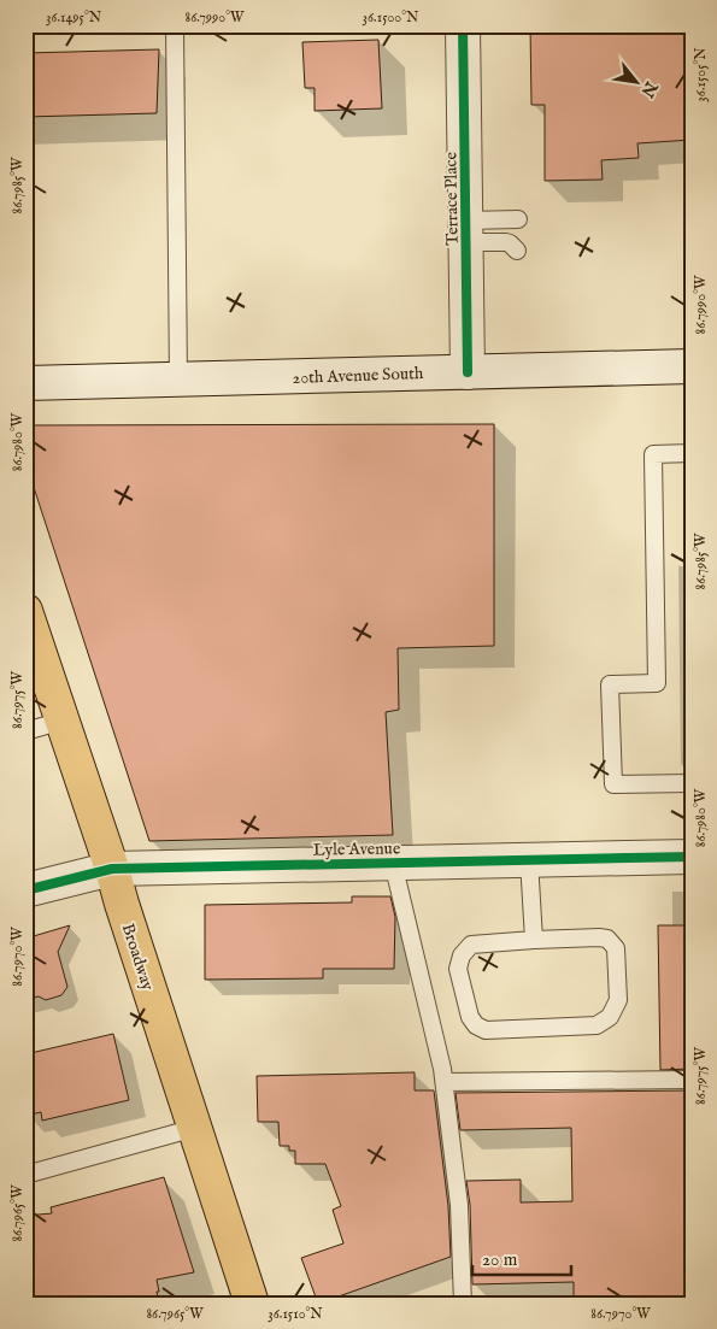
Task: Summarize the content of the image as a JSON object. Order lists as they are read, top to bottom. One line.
{"streets":{"main road":["Broadway"],"street":["Terrace Place","20th Avenue South","Lyle Avenue"]},"crossings":[["Terrace Place","20th Avenue South"],["Lyle Avenue","Broadway"]],"scale_bar":"20 m","north":"bottom right","coordinates":["36.1495°N","86.7990°W","36.1500°N","36.1505°N","86.7985°W","86.7980°W","86.7975°W","86.7970°W","86.7965°W","36.1510°N"]}
